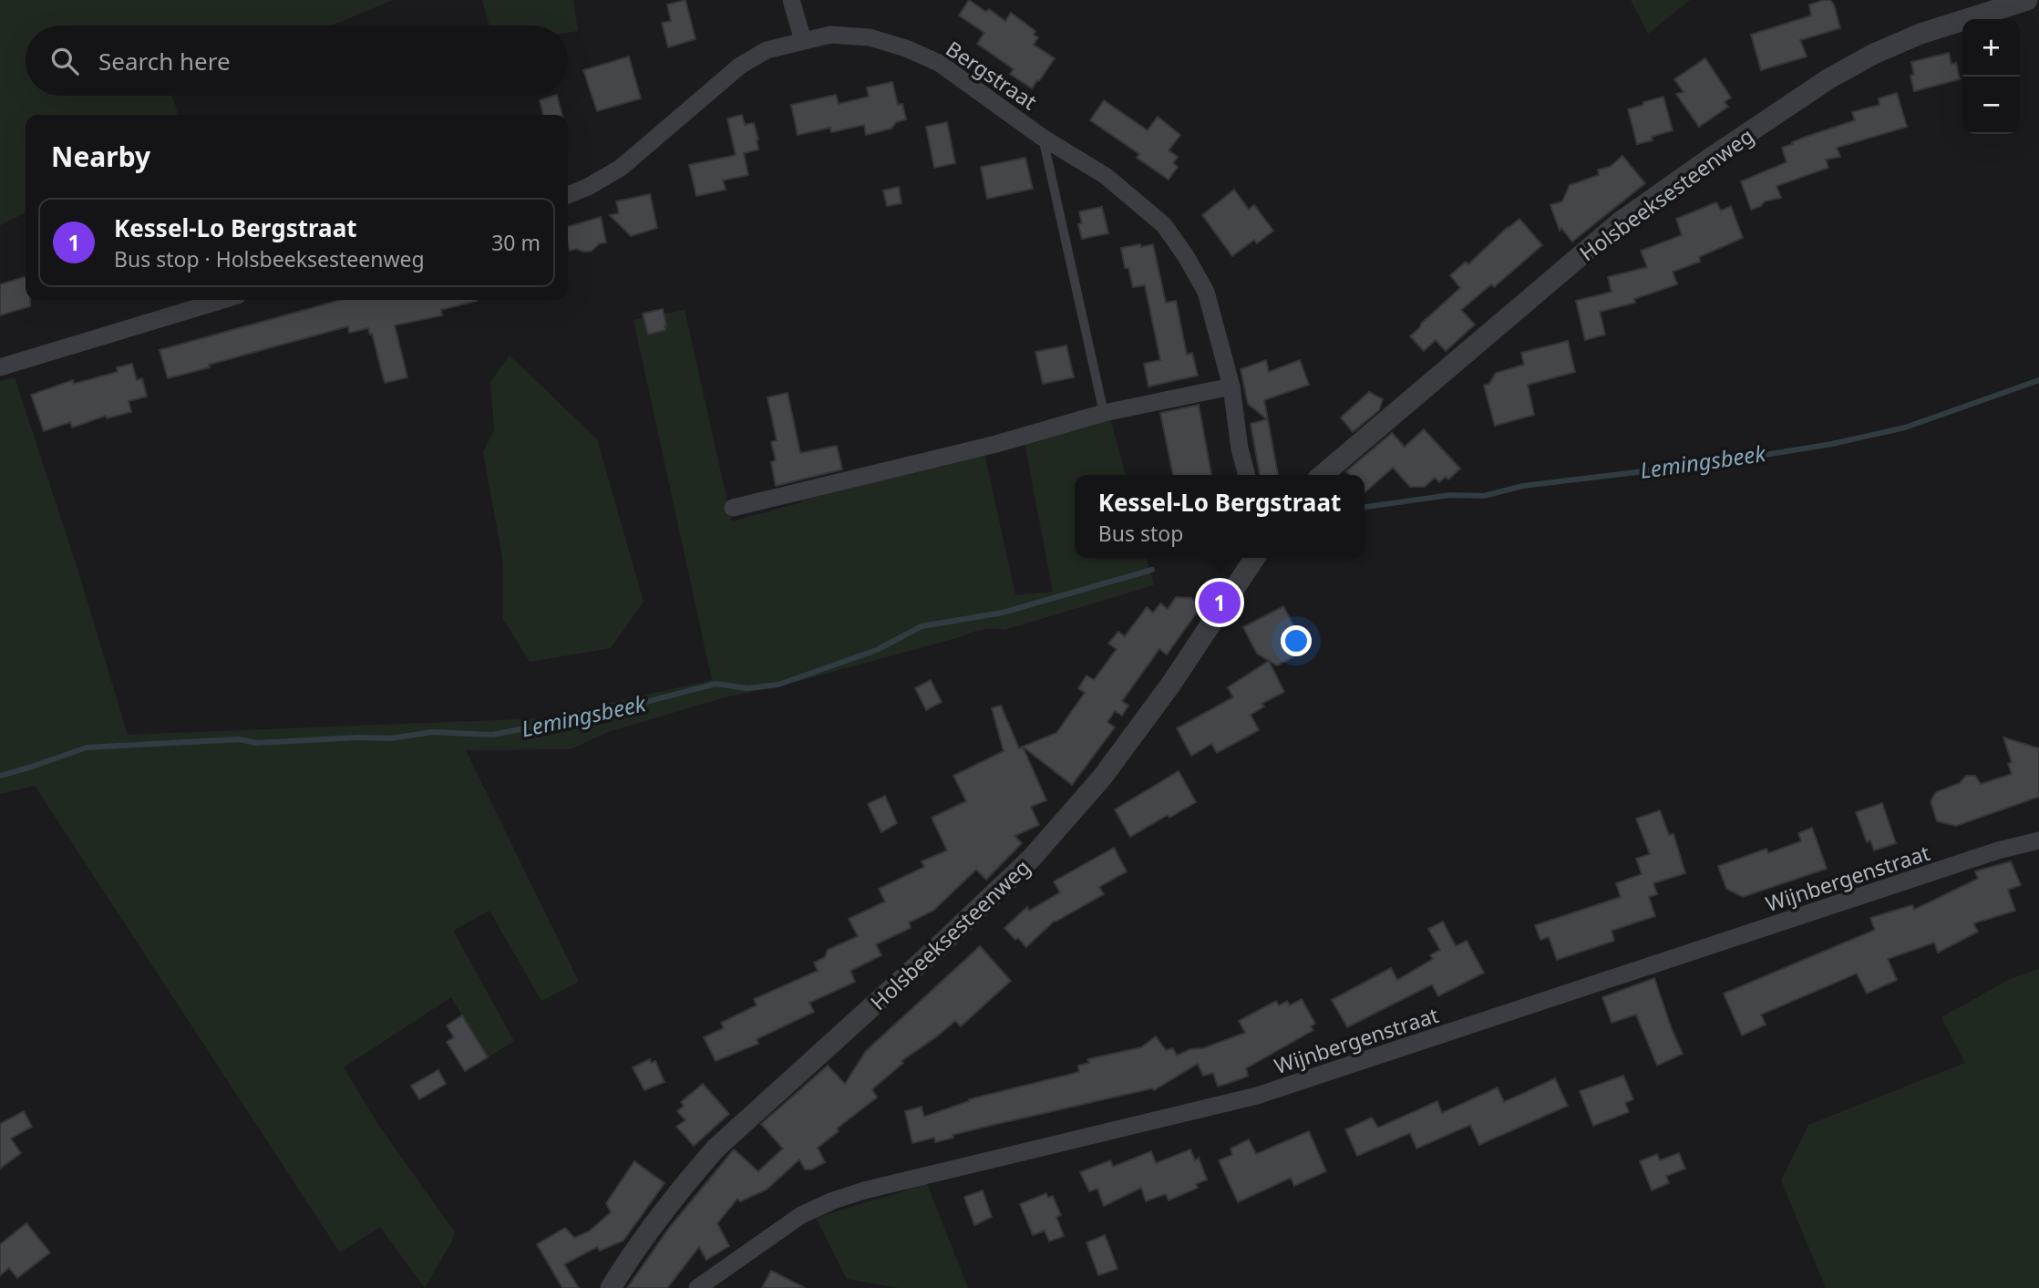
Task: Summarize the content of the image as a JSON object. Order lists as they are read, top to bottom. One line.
{"streets":{"street":["Bergstraat","Holsbeeksesteenweg","Wijnbergenstraat"]},"water":["Lemingsbeek"],"page":{"map_buttons":["+","−"],"search":"Search here","heading":"Nearby","list":[{"mark":"1","name":"Kessel-Lo Bergstraat","note":"Bus stop · Holsbeeksesteenweg","value":"30 m"}],"popup":["Kessel-Lo Bergstraat","Bus stop"],"pins":"1"}}
